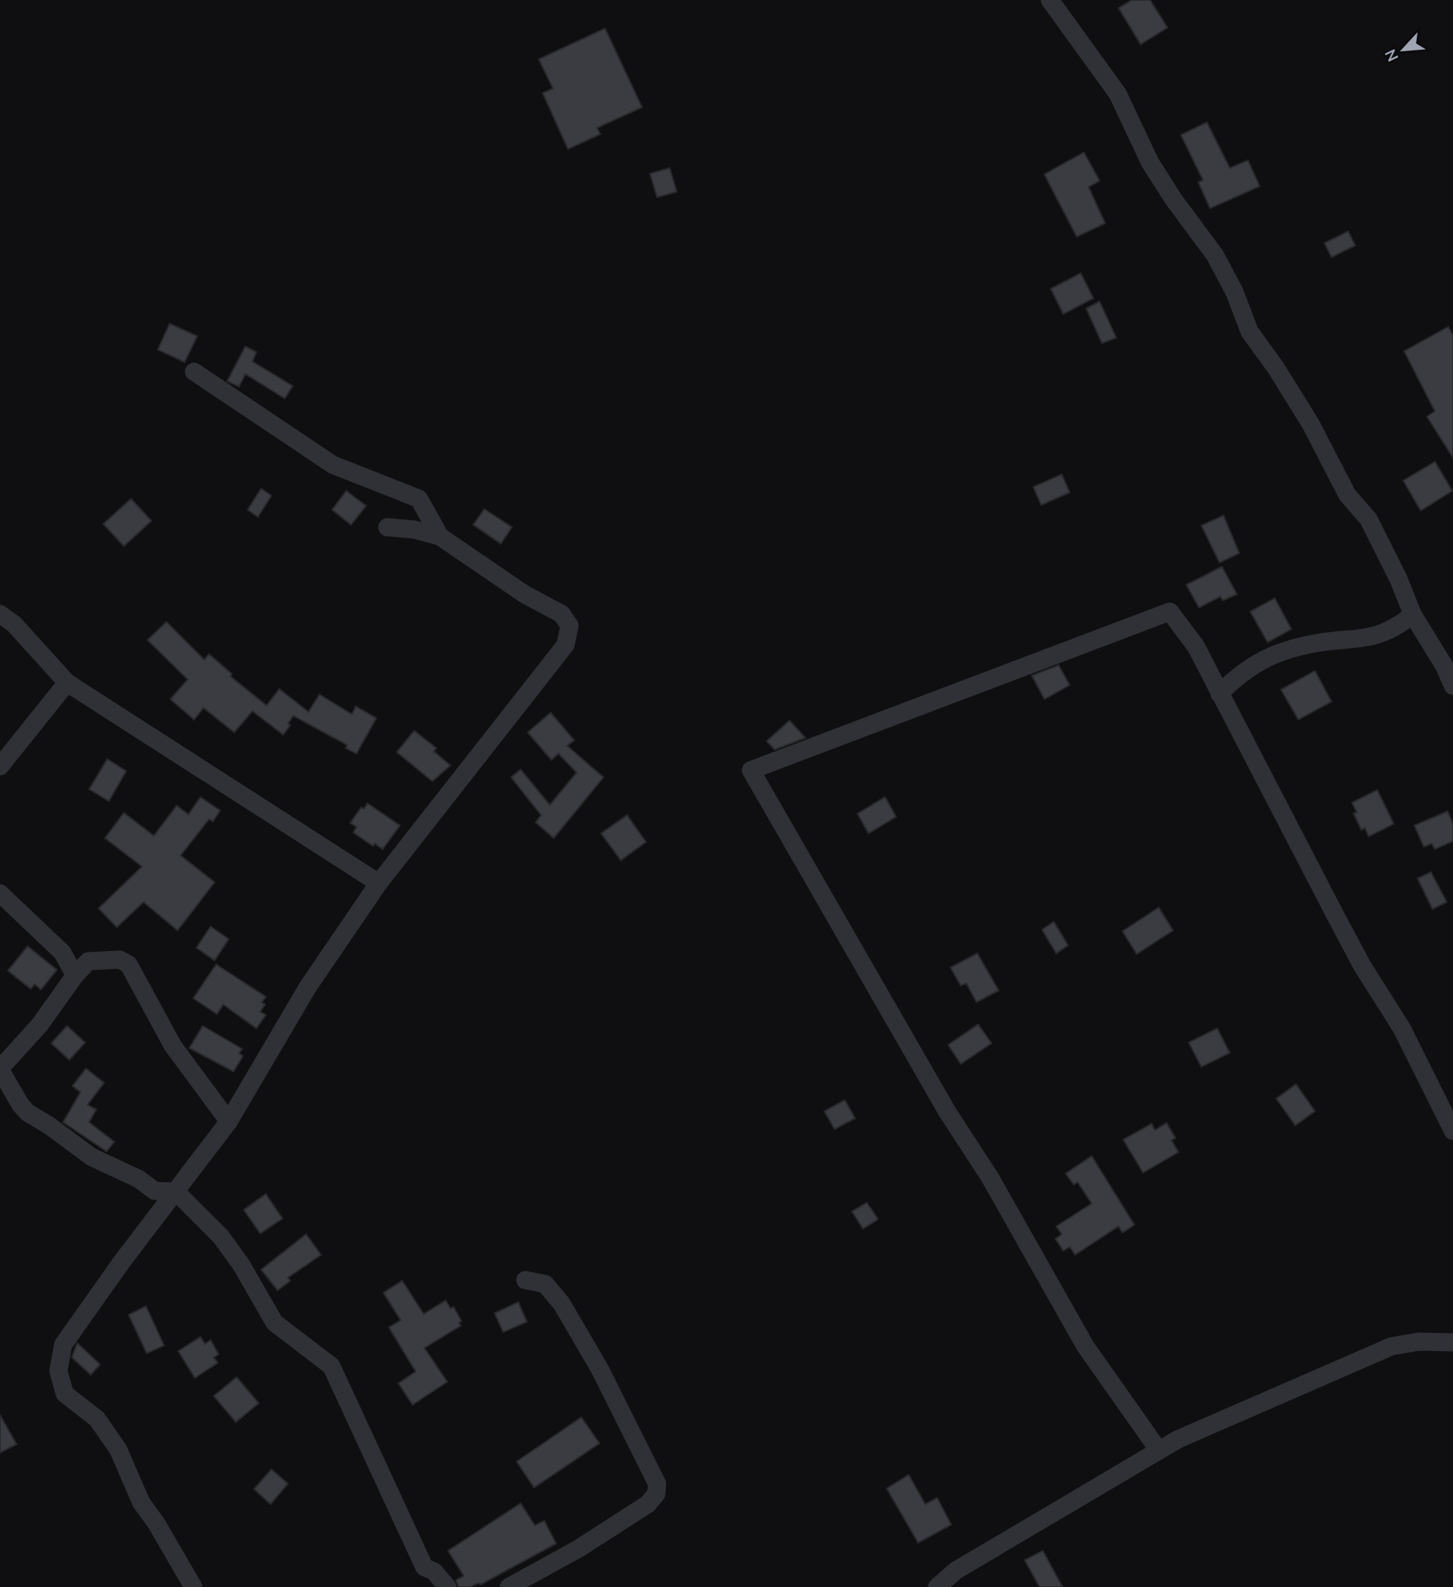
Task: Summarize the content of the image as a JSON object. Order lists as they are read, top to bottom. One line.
{"north":"bottom left"}
